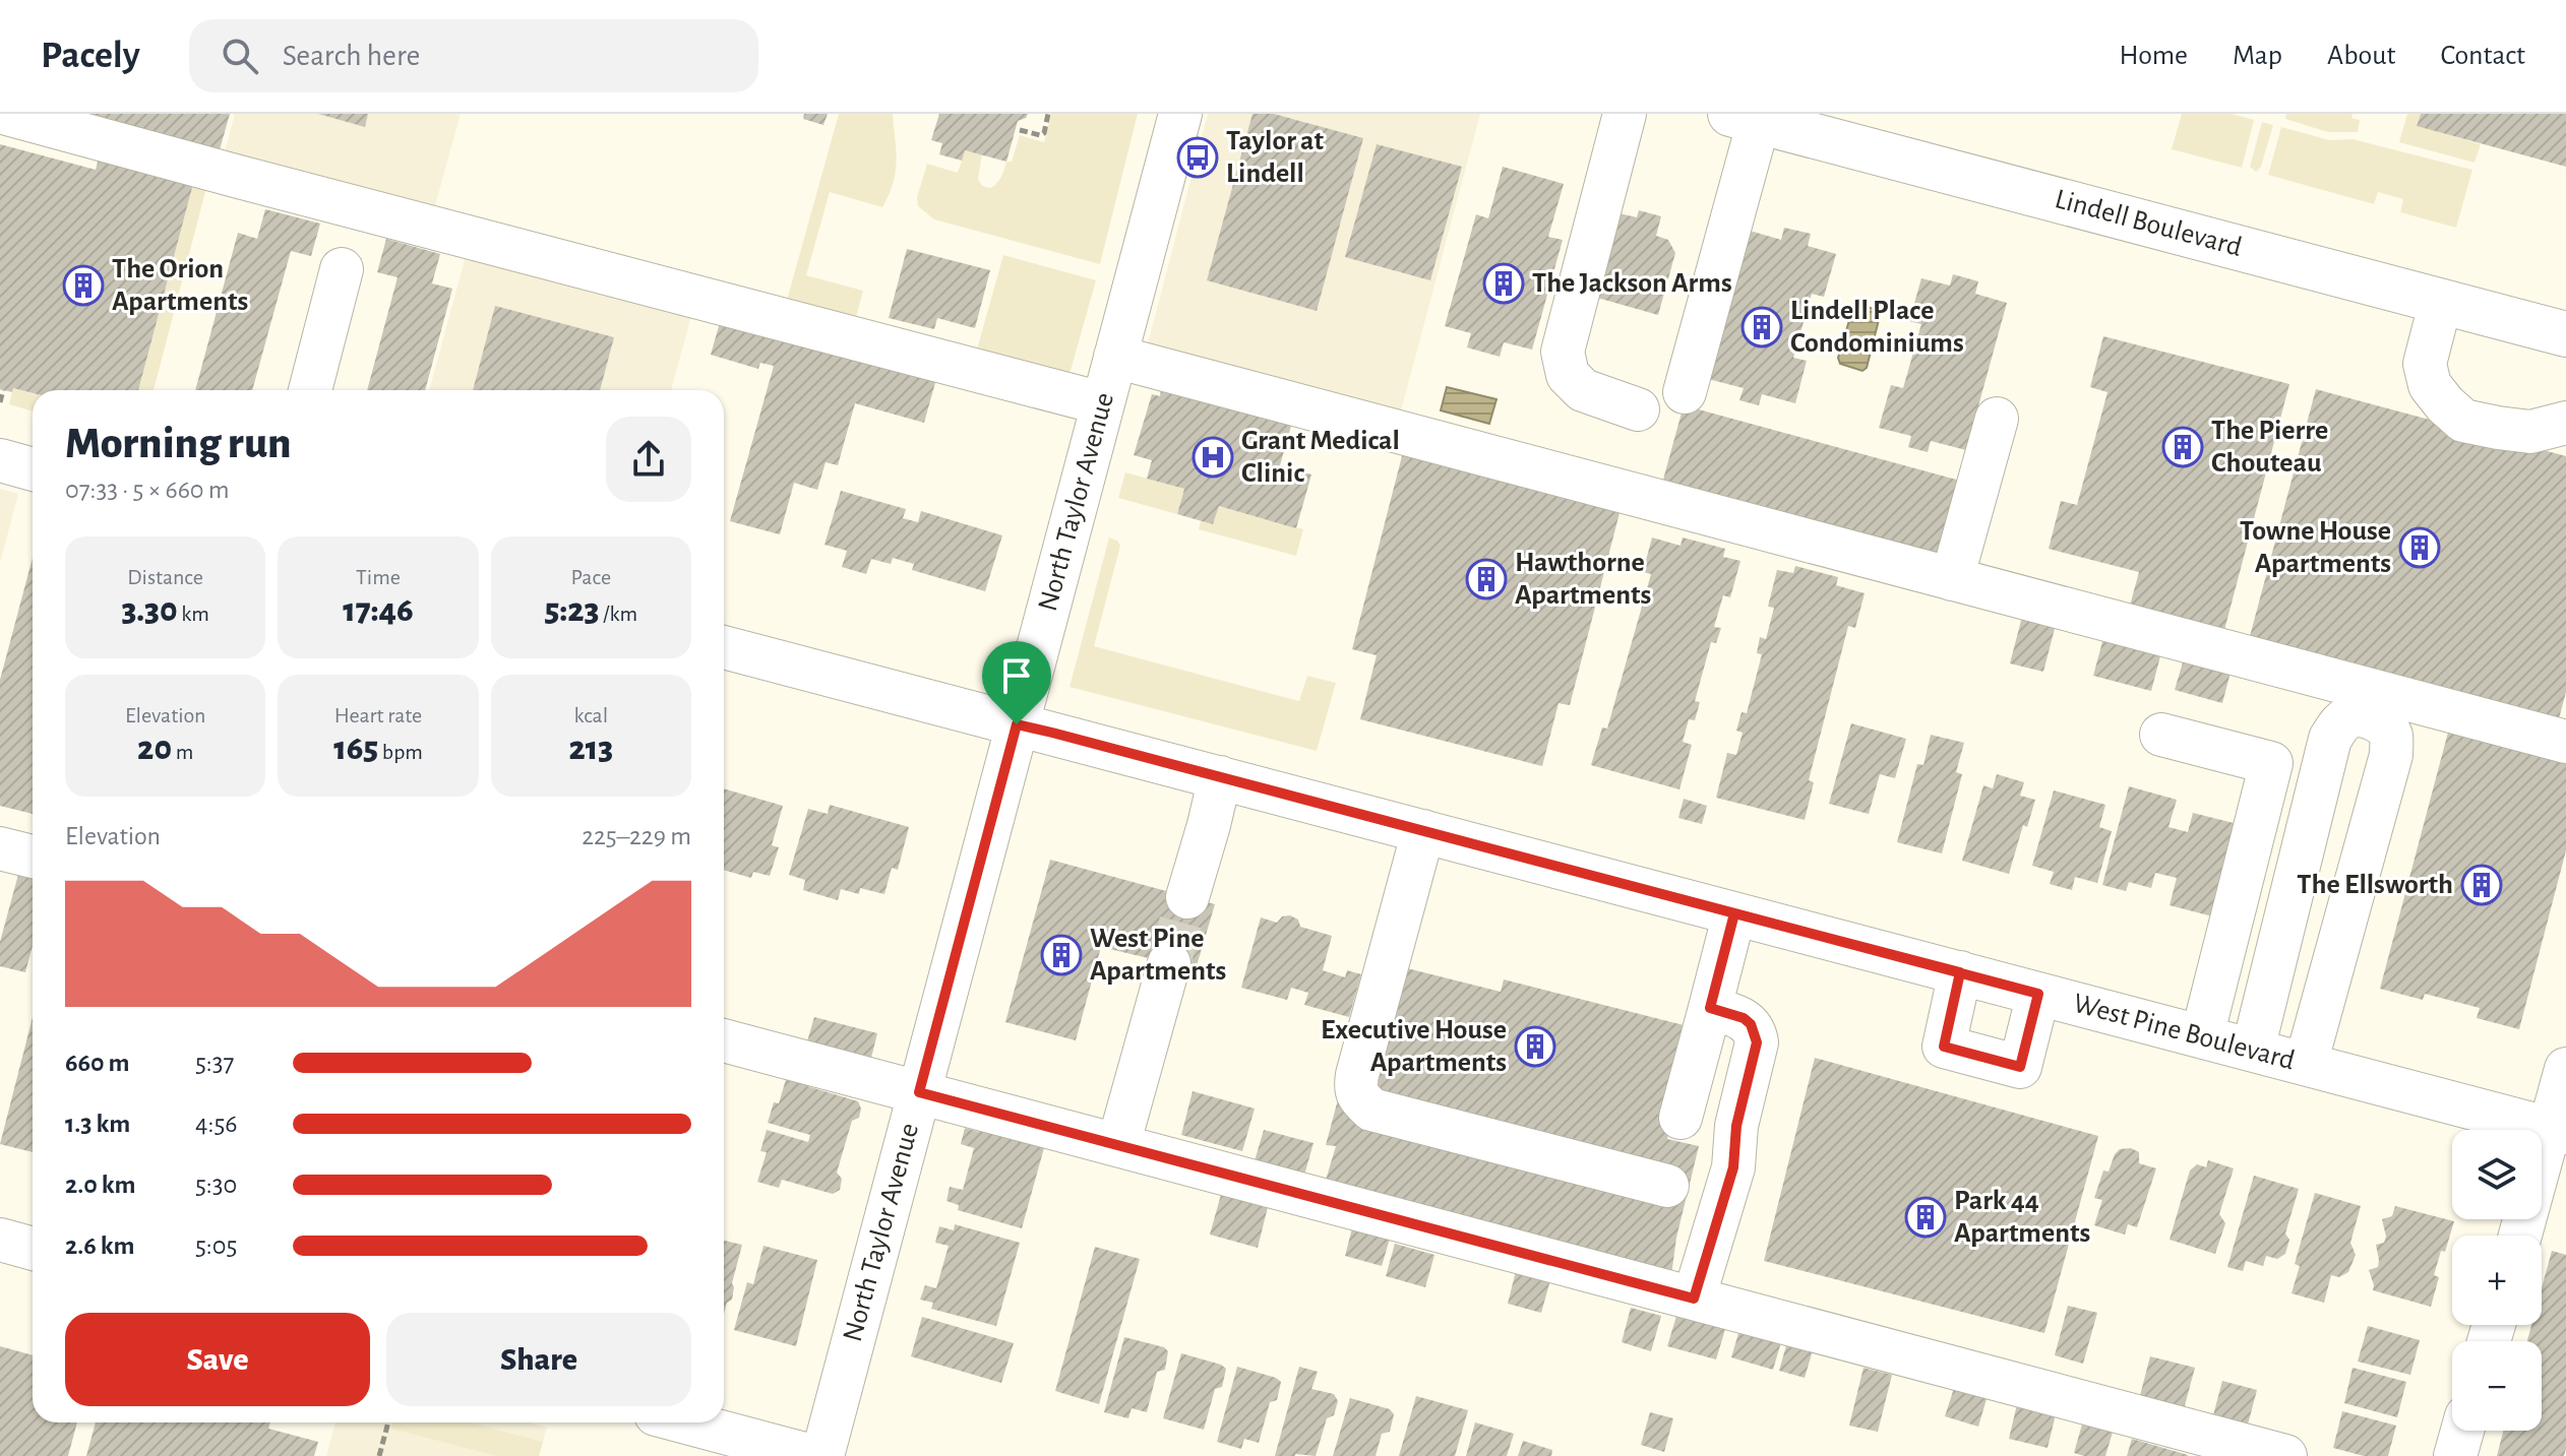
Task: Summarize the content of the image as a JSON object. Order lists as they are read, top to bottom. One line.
{"streets":{"main road":["Lindell Boulevard"],"street":["North Taylor Avenue","West Pine Boulevard"]},"crossings":[["North Taylor Avenue","West Pine Boulevard"]],"places":{"bus stop":["Taylor at Lindell"],"building":["The Jackson Arms","The Orion Apartments","Lindell Place Condominiums","The Pierre Chouteau","Towne House Apartments","Hawthorne Apartments","The Ellsworth","West Pine Apartments","Executive House Apartments","Park 44 Apartments"],"hospital":["Grant Medical Clinic"]},"page":{"header":"Pacely","search":"Search here","nav":["Home","Map","About","Contact"],"heading":["Morning run","07:33 · 5 × 660 m"],"stats":[["Distance","3.30 km"],["Time","17:46"],["Pace","5:23 /km"],["Elevation","20 m"],["Heart rate","165 bpm"],["kcal","213"]],"chart":["Elevation","225–229 m"],"list":[{"name":"660 m","note":"5:37"},{"name":"1.3 km","note":"4:56"},{"name":"2.0 km","note":"5:30"},{"name":"2.6 km","note":"5:05"}],"map_buttons":["+","−"],"buttons":["Save","Share"]}}
